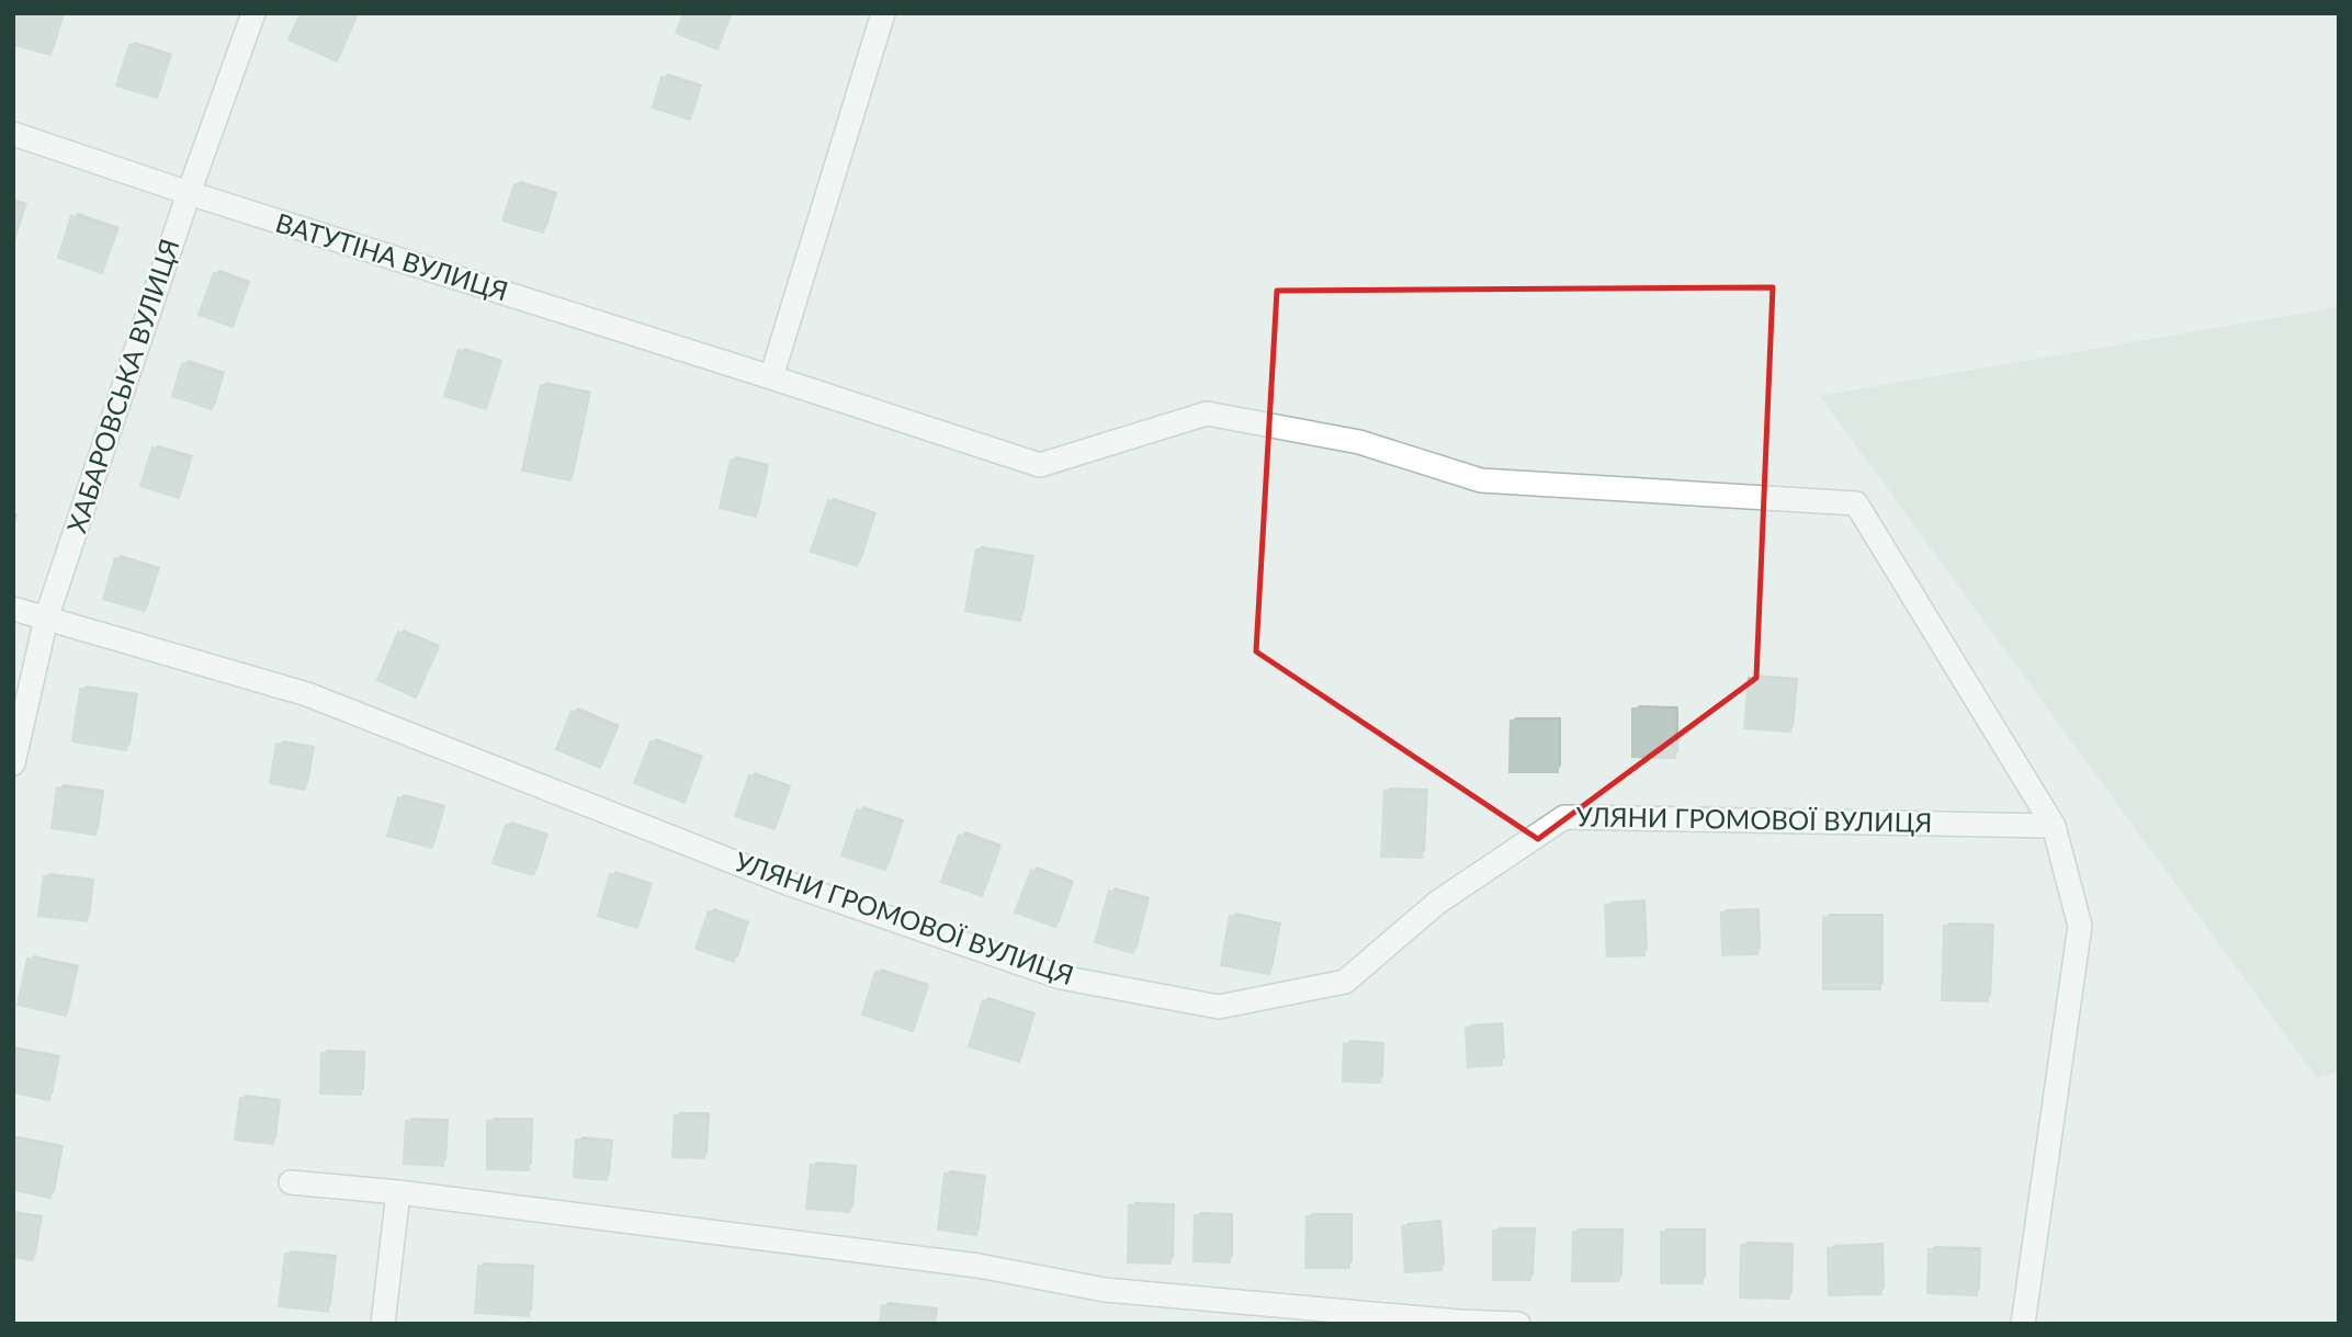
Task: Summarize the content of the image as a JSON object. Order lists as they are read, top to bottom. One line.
{"streets":{"street":["ВАТУТІНА ВУЛИЦЯ","ХАБАРОВСЬКА ВУЛИЦЯ","УЛЯНИ ГРОМОВОЇ ВУЛИЦЯ"]},"crossings":[["ВАТУТІНА ВУЛИЦЯ","ХАБАРОВСЬКА ВУЛИЦЯ"],["ВАТУТІНА ВУЛИЦЯ","УЛЯНИ ГРОМОВОЇ ВУЛИЦЯ"],["ХАБАРОВСЬКА ВУЛИЦЯ","УЛЯНИ ГРОМОВОЇ ВУЛИЦЯ"]]}
